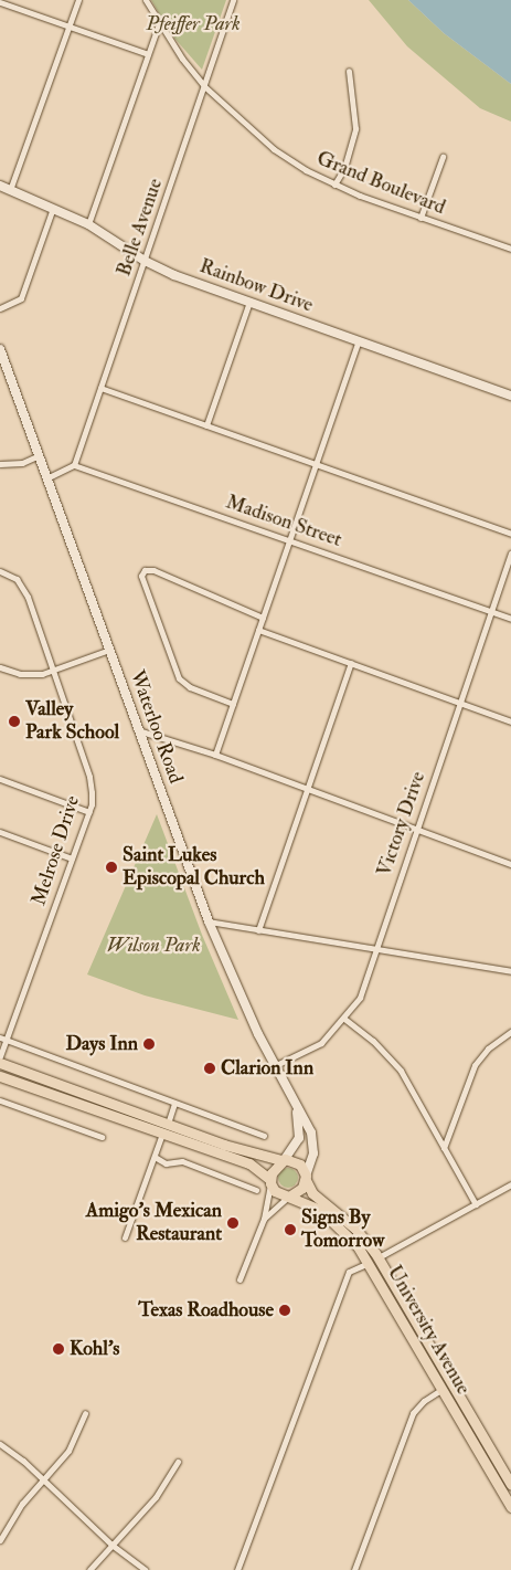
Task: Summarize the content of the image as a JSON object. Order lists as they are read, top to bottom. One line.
{"streets":{"main road":["Rainbow Drive","Waterloo Road","University Avenue"],"street":["Grand Boulevard","Belle Avenue","Madison Street","Victory Drive","Melrose Drive"]},"crossings":[["Grand Boulevard","Belle Avenue"],["Belle Avenue","Rainbow Drive"],["Belle Avenue","Madison Street"],["Madison Street","Victory Drive"],["Waterloo Road","Victory Drive"],["Waterloo Road","University Avenue"]],"parks":["Pfeiffer Park","Wilson Park"],"places":["Valley Park School","Saint Lukes Episcopal Church","Days Inn","Clarion Inn","Amigo's Mexican Restaurant","Signs By Tomorrow","Texas Roadhouse","Kohl's"]}
